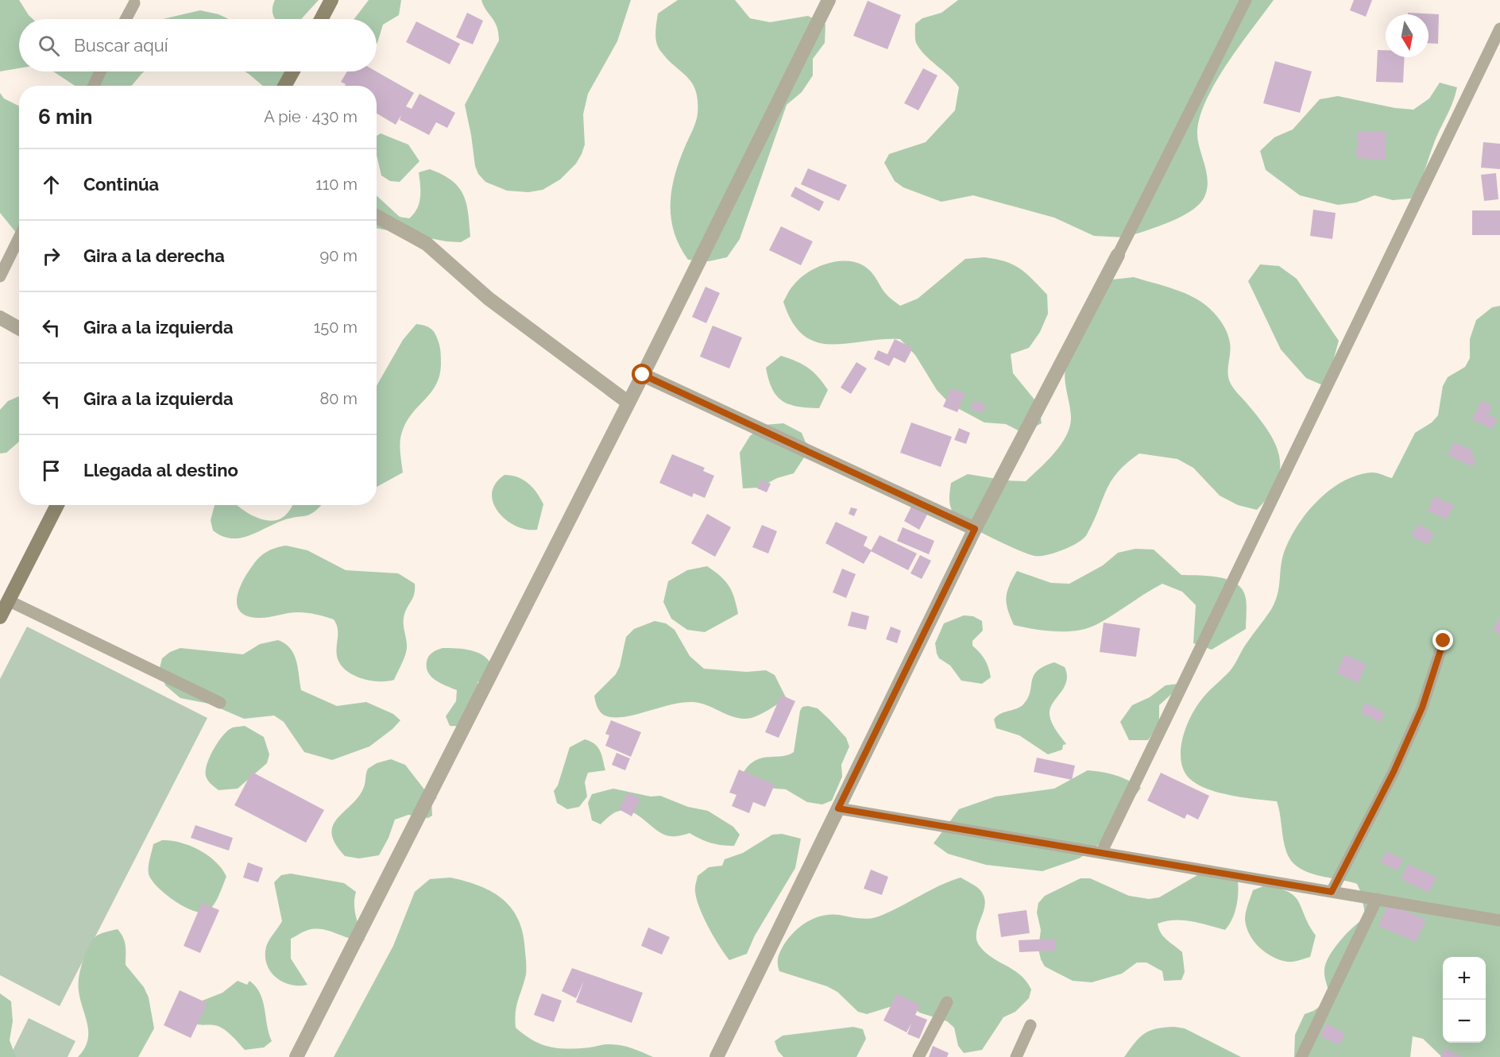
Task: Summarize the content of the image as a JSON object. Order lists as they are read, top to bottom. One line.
{"north":"bottom","page":{"search":"Buscar aquí","heading":["6 min","A pie · 430 m"],"list":[["Continúa","110 m"],["Gira a la derecha","90 m"],["Gira a la izquierda","150 m"],["Gira a la izquierda","80 m"],"Llegada al destino"],"map_buttons":["+","−"]}}
